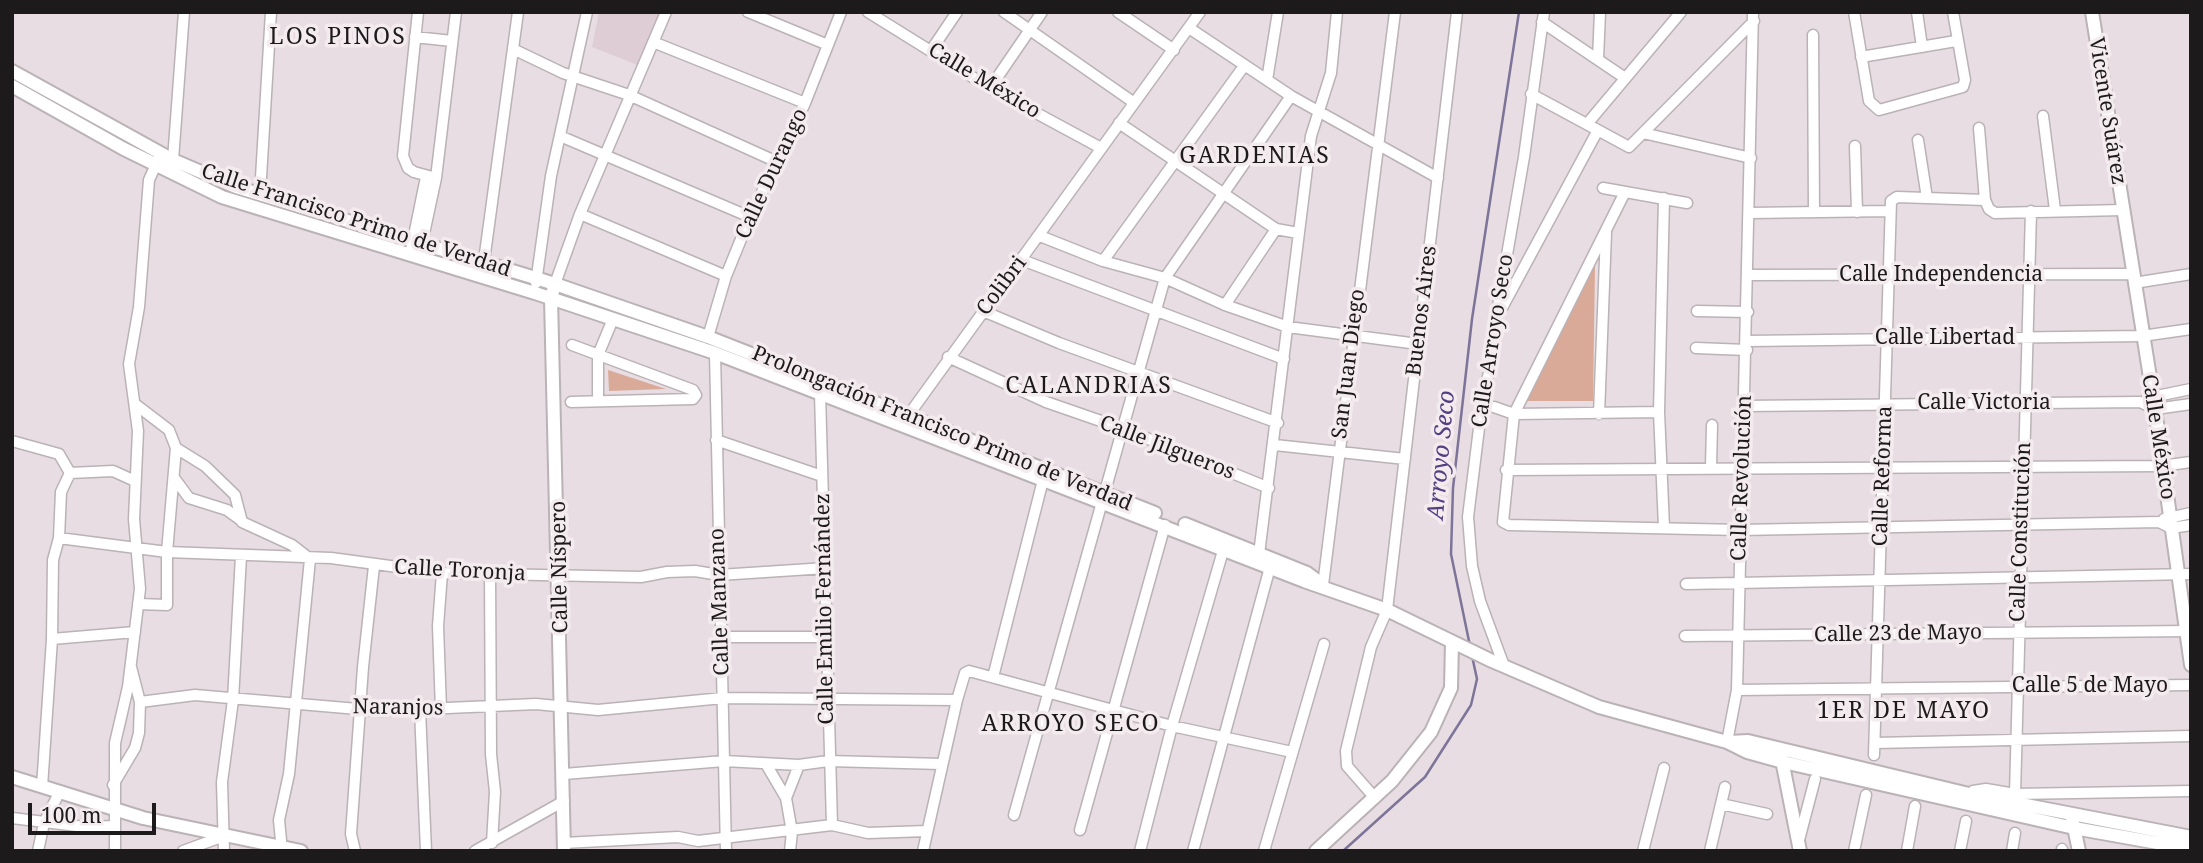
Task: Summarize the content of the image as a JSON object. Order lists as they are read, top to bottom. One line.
{"streets":{"main road":["Calle México","Vicente Suárez","Calle Francisco Primo de Verdad","Prolongación Francisco Primo de Verdad","Calle Níspero"],"street":["Calle Durango","Calle Independencia","Colibri","Buenos Aires","Calle Libertad","Calle Arroyo Seco","San Juan Diego","Calle Victoria","Calle Jilgueros","Calle Reforma","Calle Revolución","Calle Constitución","Calle Toronja","Calle Manzano","Calle Emilio Fernández","Calle 23 de Mayo","Calle 5 de Mayo","Naranjos"]},"crossings":[["Calle México","Vicente Suárez"],["Calle México","Calle Independencia"],["Calle México","Colibri"],["Calle México","Calle Libertad"],["Calle México","Calle Victoria"],["Calle México","Calle 23 de Mayo"],["Calle Durango","Prolongación Francisco Primo de Verdad"],["Calle Francisco Primo de Verdad","Prolongación Francisco Primo de Verdad"],["Calle Francisco Primo de Verdad","Calle Níspero"],["Calle Independencia","Calle Reforma"],["Calle Independencia","Calle Revolución"],["Calle Independencia","Calle Constitución"],["Colibri","Prolongación Francisco Primo de Verdad"],["Colibri","Calle Jilgueros"],["Buenos Aires","Prolongación Francisco Primo de Verdad"],["Calle Libertad","Calle Reforma"],["Calle Libertad","Calle Revolución"],["Calle Libertad","Calle Constitución"],["Calle Arroyo Seco","Prolongación Francisco Primo de Verdad"],["San Juan Diego","Prolongación Francisco Primo de Verdad"],["Calle Victoria","Calle Reforma"],["Calle Victoria","Calle Revolución"],["Calle Victoria","Calle Constitución"],["Prolongación Francisco Primo de Verdad","Calle Níspero"],["Prolongación Francisco Primo de Verdad","Calle Manzano"],["Prolongación Francisco Primo de Verdad","Calle Emilio Fernández"],["Calle Reforma","Calle 23 de Mayo"],["Calle Reforma","Calle 5 de Mayo"],["Calle Revolución","Calle 23 de Mayo"],["Calle Revolución","Calle 5 de Mayo"],["Calle Constitución","Calle 23 de Mayo"],["Calle Constitución","Calle 5 de Mayo"],["Calle Níspero","Calle Toronja"],["Calle Níspero","Naranjos"],["Calle Toronja","Calle Manzano"],["Calle Toronja","Calle Emilio Fernández"],["Calle Manzano","Naranjos"],["Calle Emilio Fernández","Naranjos"]],"districts":["LOS PINOS","GARDENIAS","CALANDRIAS","1ER DE MAYO","ARROYO SECO"],"water":["Arroyo Seco"],"scale_bar":"100 m"}
